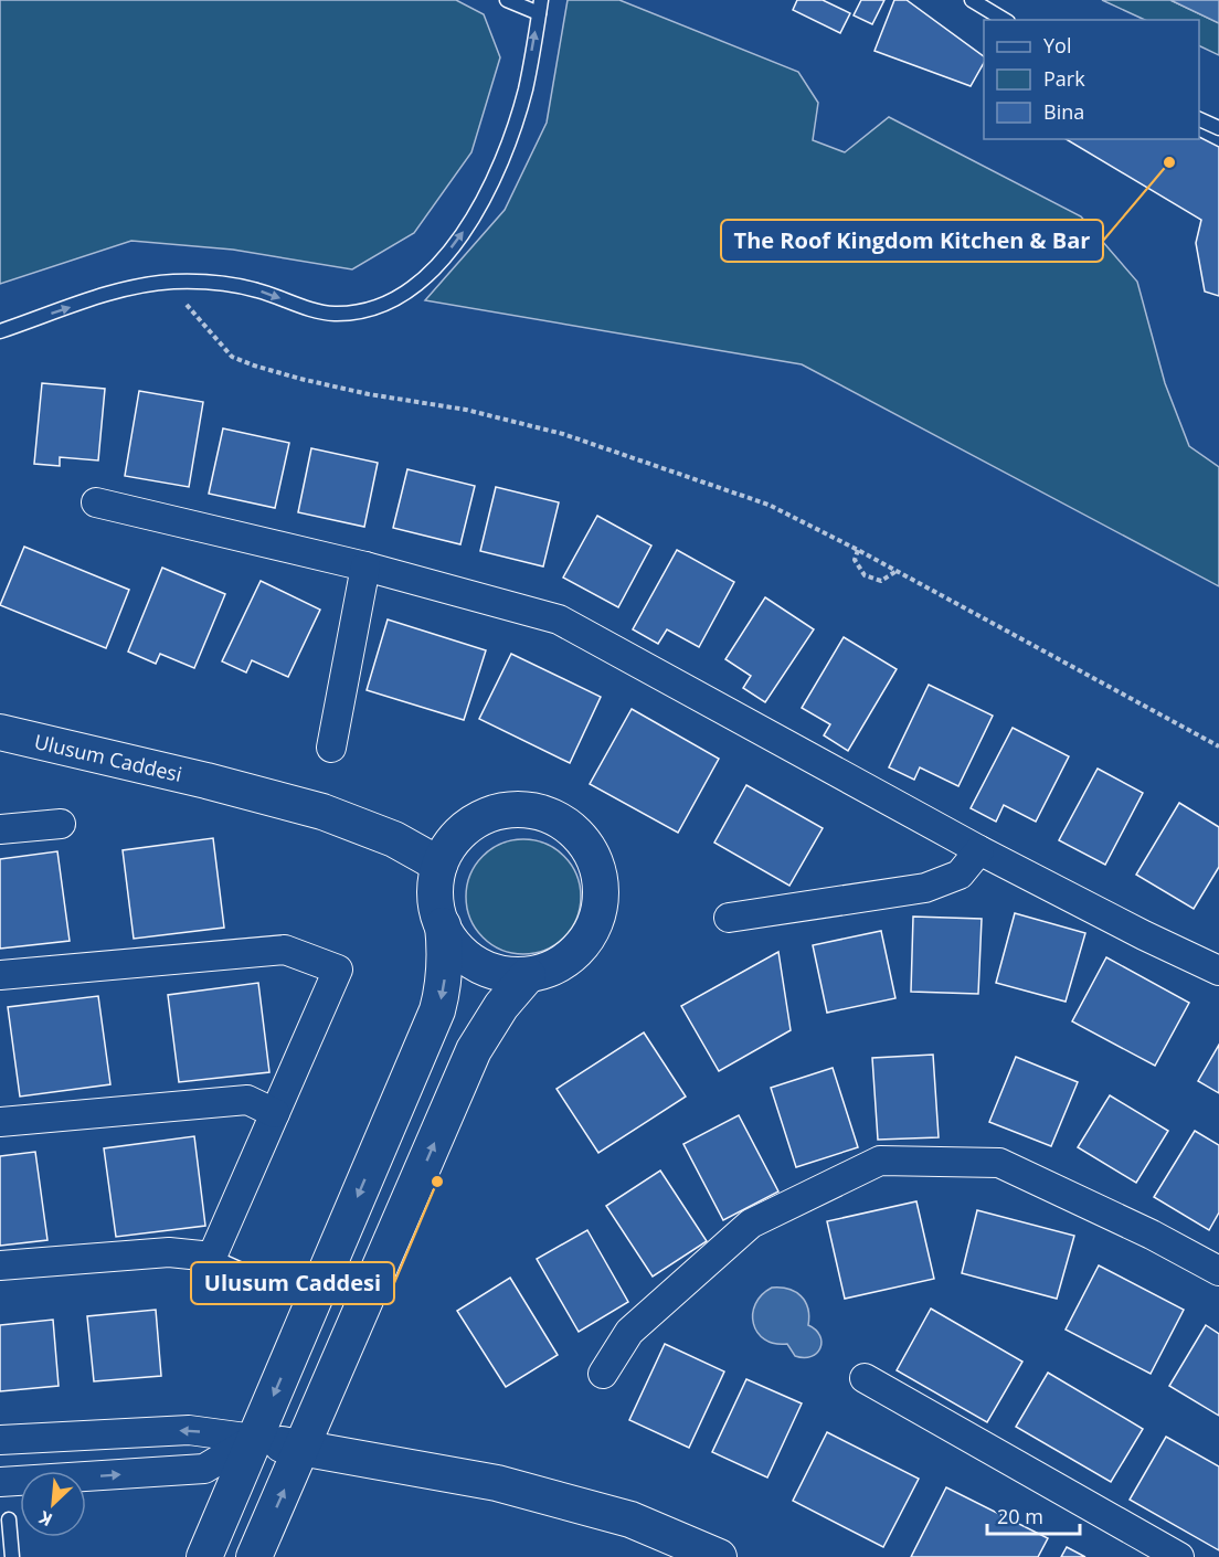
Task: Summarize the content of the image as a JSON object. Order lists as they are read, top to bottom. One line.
{"streets":{"street":["Ulusum Caddesi"]},"places":["The Roof Kingdom Kitchen & Bar","Ulusum Caddesi"],"legend":["Yol","Park","Bina"],"scale_bar":"20 m","north":"bottom left"}
